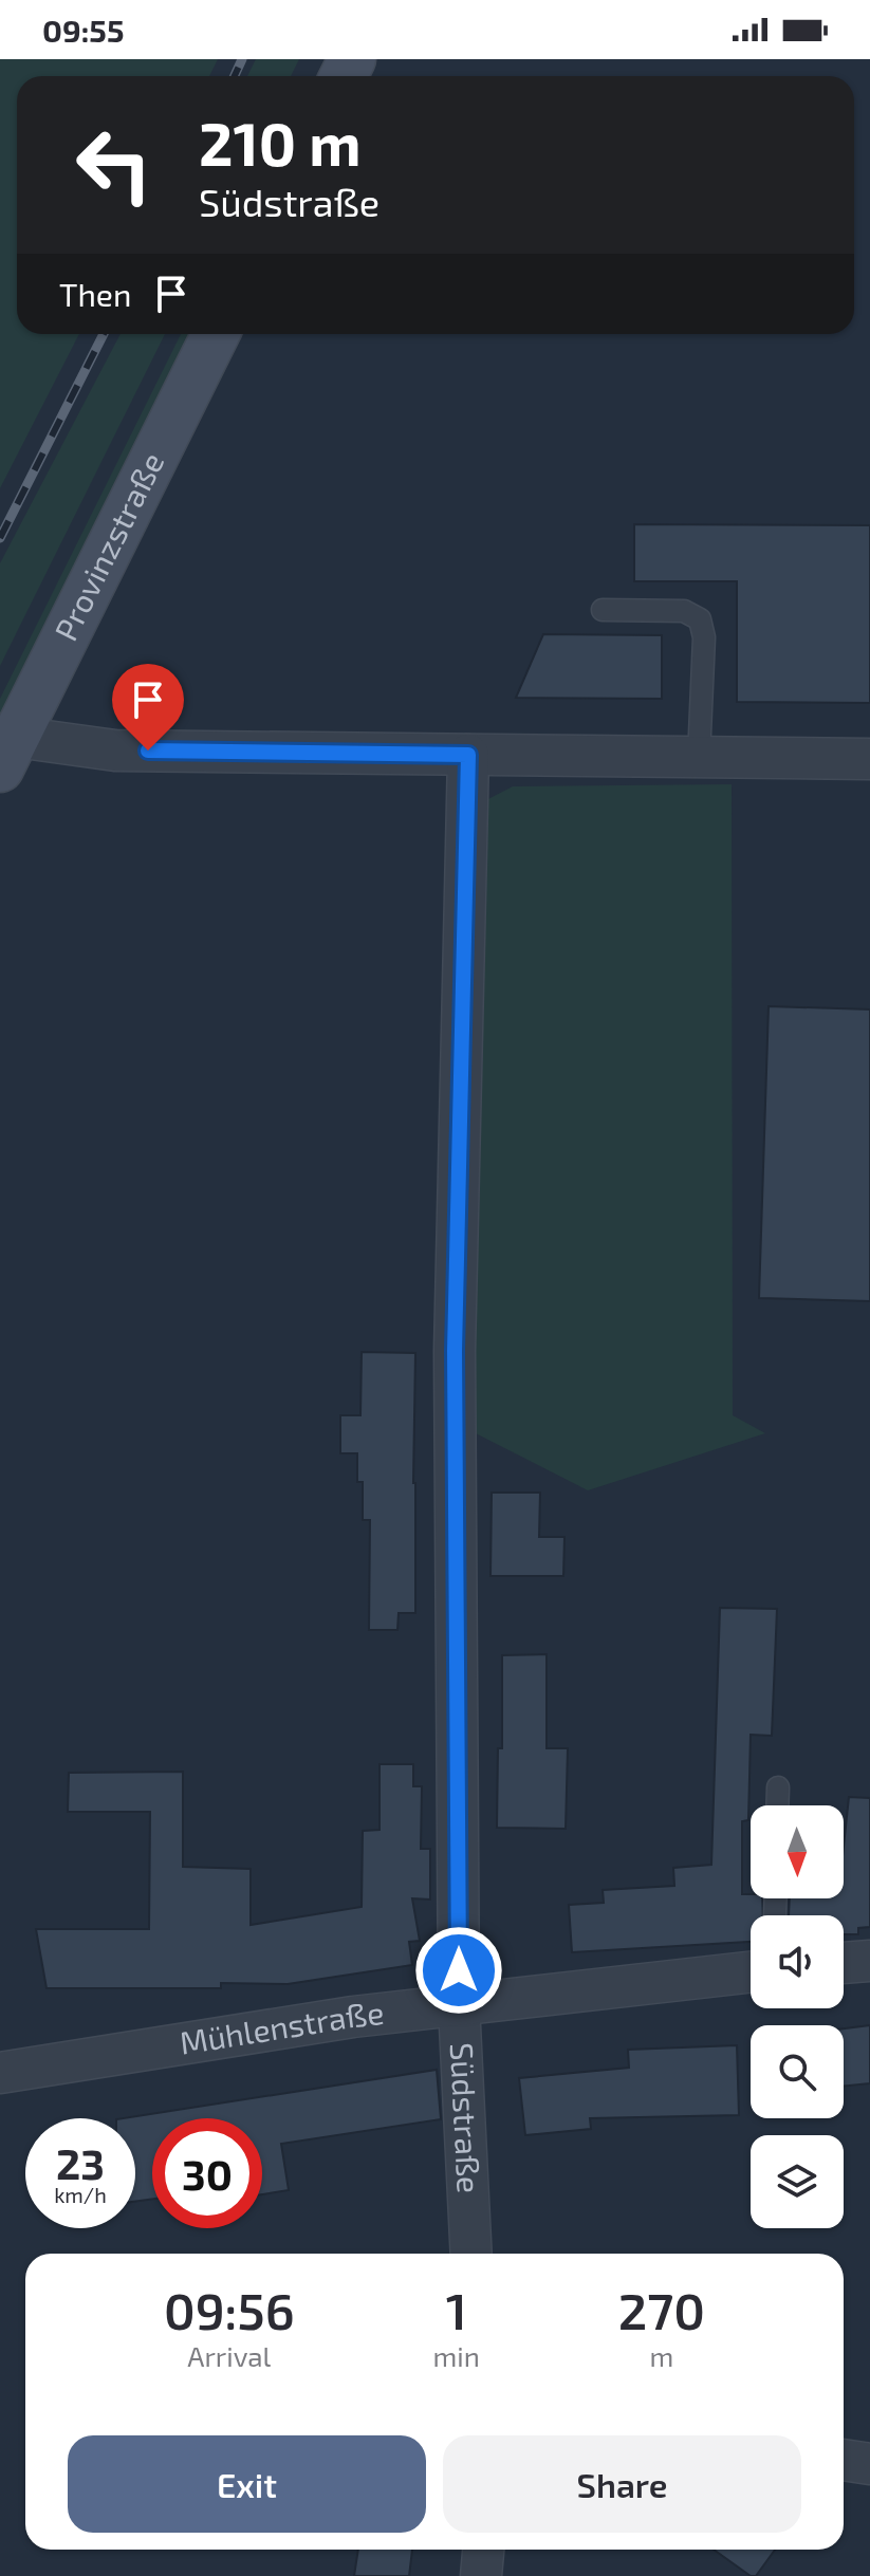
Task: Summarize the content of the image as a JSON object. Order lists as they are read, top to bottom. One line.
{"streets":{"main road":["Provinzstraße"],"street":["Mühlenstraße","Südstraße"]},"crossings":[["Mühlenstraße","Südstraße"]],"north":"bottom","page":{"status":"09:55","turn":["210 m","Südstraße"],"then":"Then","speed":"23 km/h","limit":"30","eta":["09:56","Arrival","1","min","270","m"],"buttons":["Exit","Share"]}}
